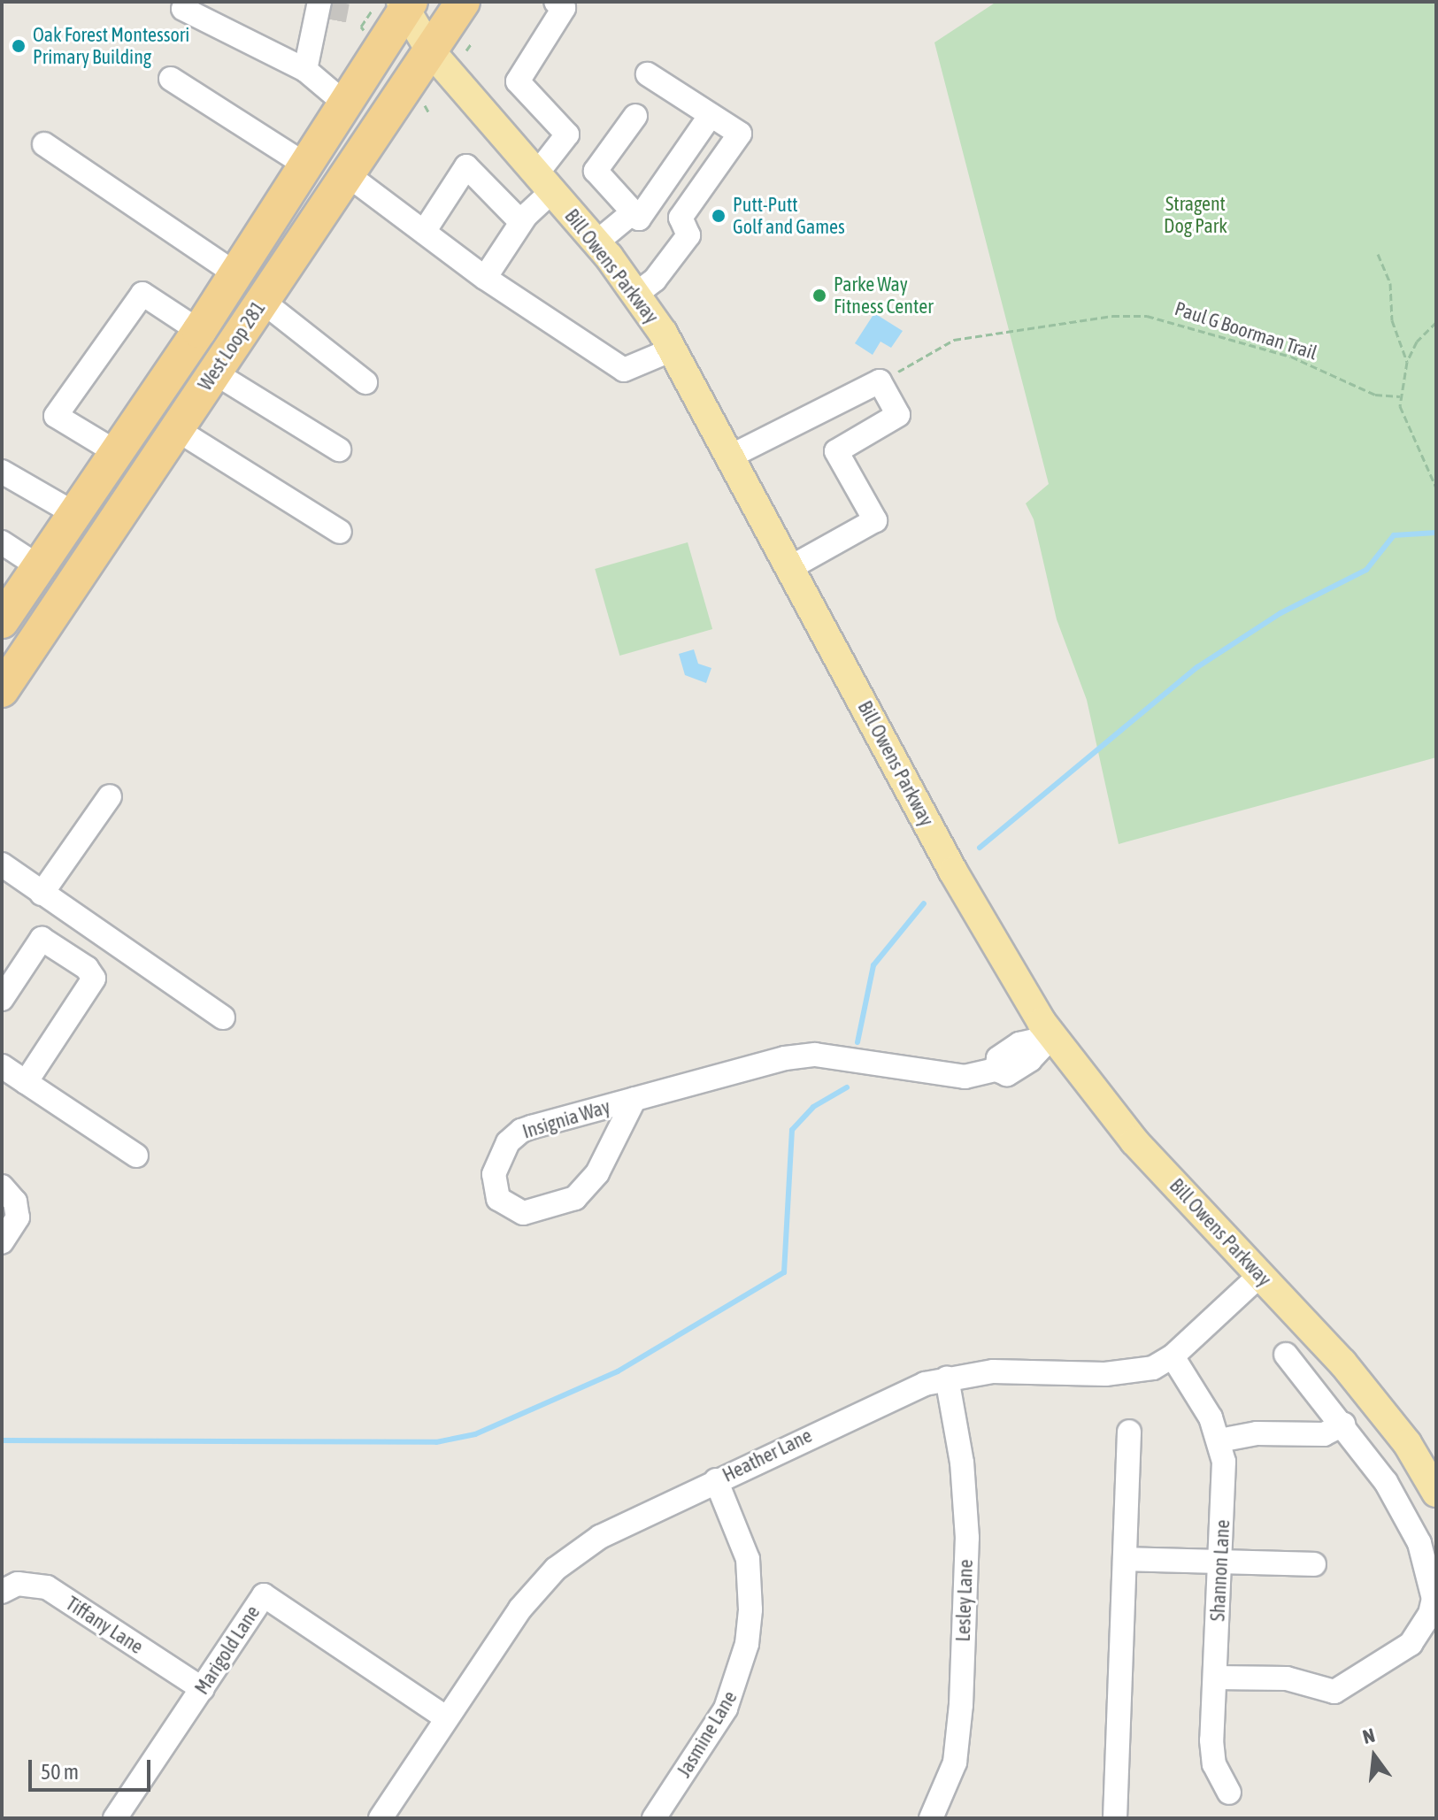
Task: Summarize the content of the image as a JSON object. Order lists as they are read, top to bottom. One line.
{"streets":{"highway":["West Loop 281"],"main road":["Bill Owens Parkway"],"street":["Insignia Way","Heather Lane","Shannon Lane","Lesley Lane","Tiffany Lane","Marigold Lane","Jasmine Lane"],"path":["Paul G Boorman Trail"]},"crossings":[["Bill Owens Parkway","West Loop 281"],["Bill Owens Parkway","Insignia Way"],["Bill Owens Parkway","Heather Lane"],["Heather Lane","Shannon Lane"],["Heather Lane","Lesley Lane"],["Heather Lane","Marigold Lane"],["Heather Lane","Jasmine Lane"],["Tiffany Lane","Marigold Lane"]],"parks":["Stragent Dog Park"],"places":["Oak Forest Montessori Primary Building","Putt-Putt Golf and Games","Parke Way Fitness Center"],"scale_bar":"50 m","north":"top"}
